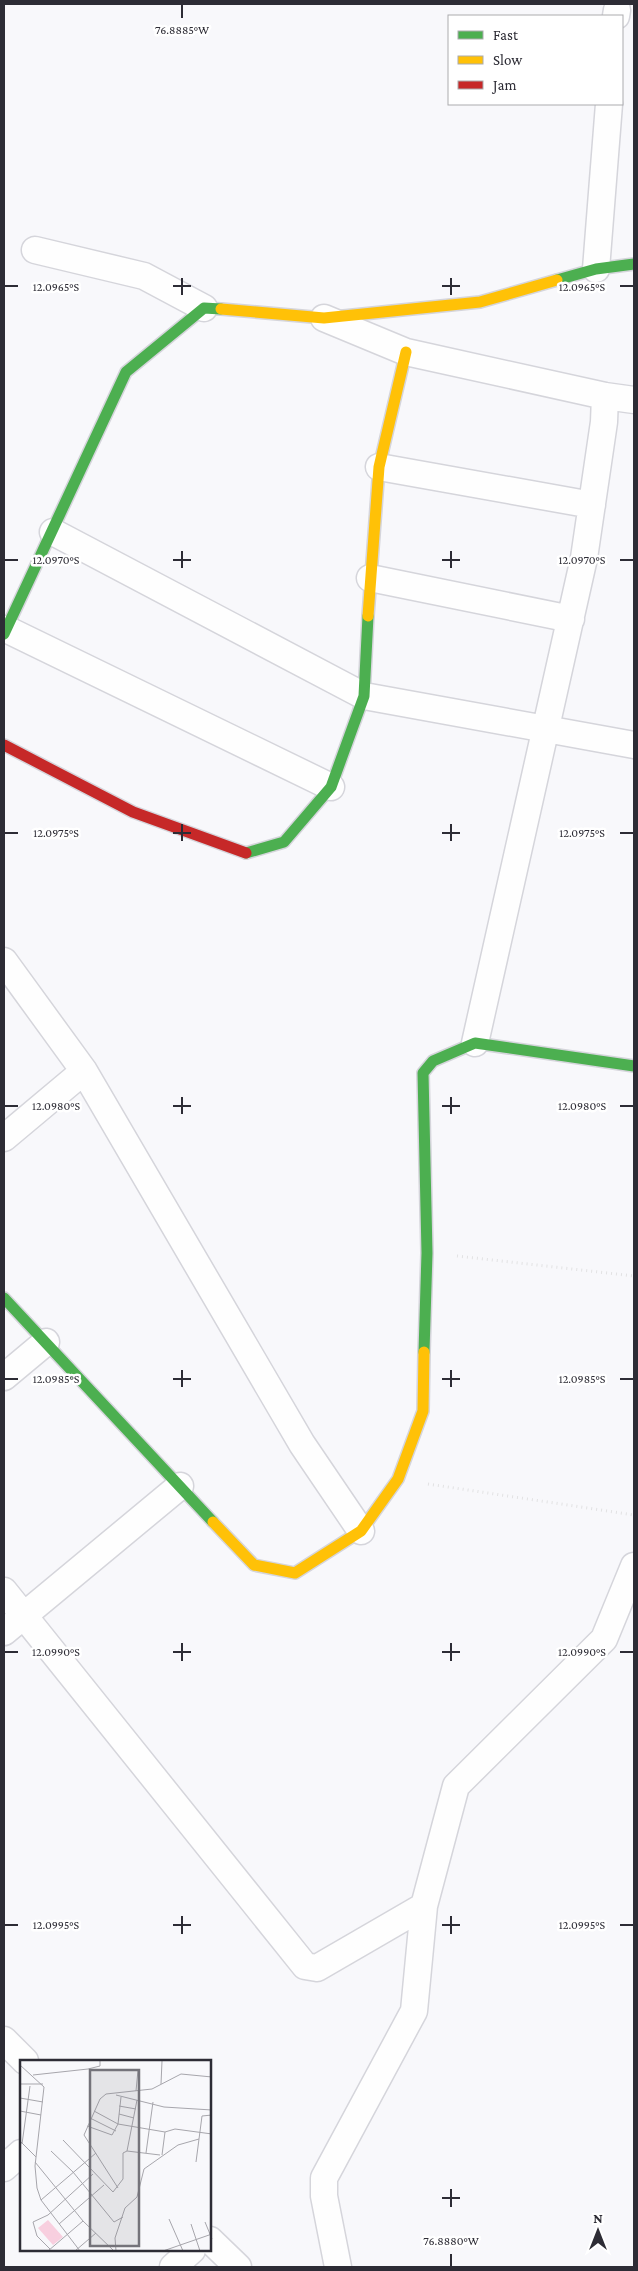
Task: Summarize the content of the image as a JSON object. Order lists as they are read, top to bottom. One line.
{"legend":["Fast","Slow","Jam"],"north":"top","coordinates":["76.8885°W","12.0965°S","12.0970°S","12.0975°S","12.0980°S","12.0985°S","12.0990°S","12.0995°S","76.8880°W"]}
